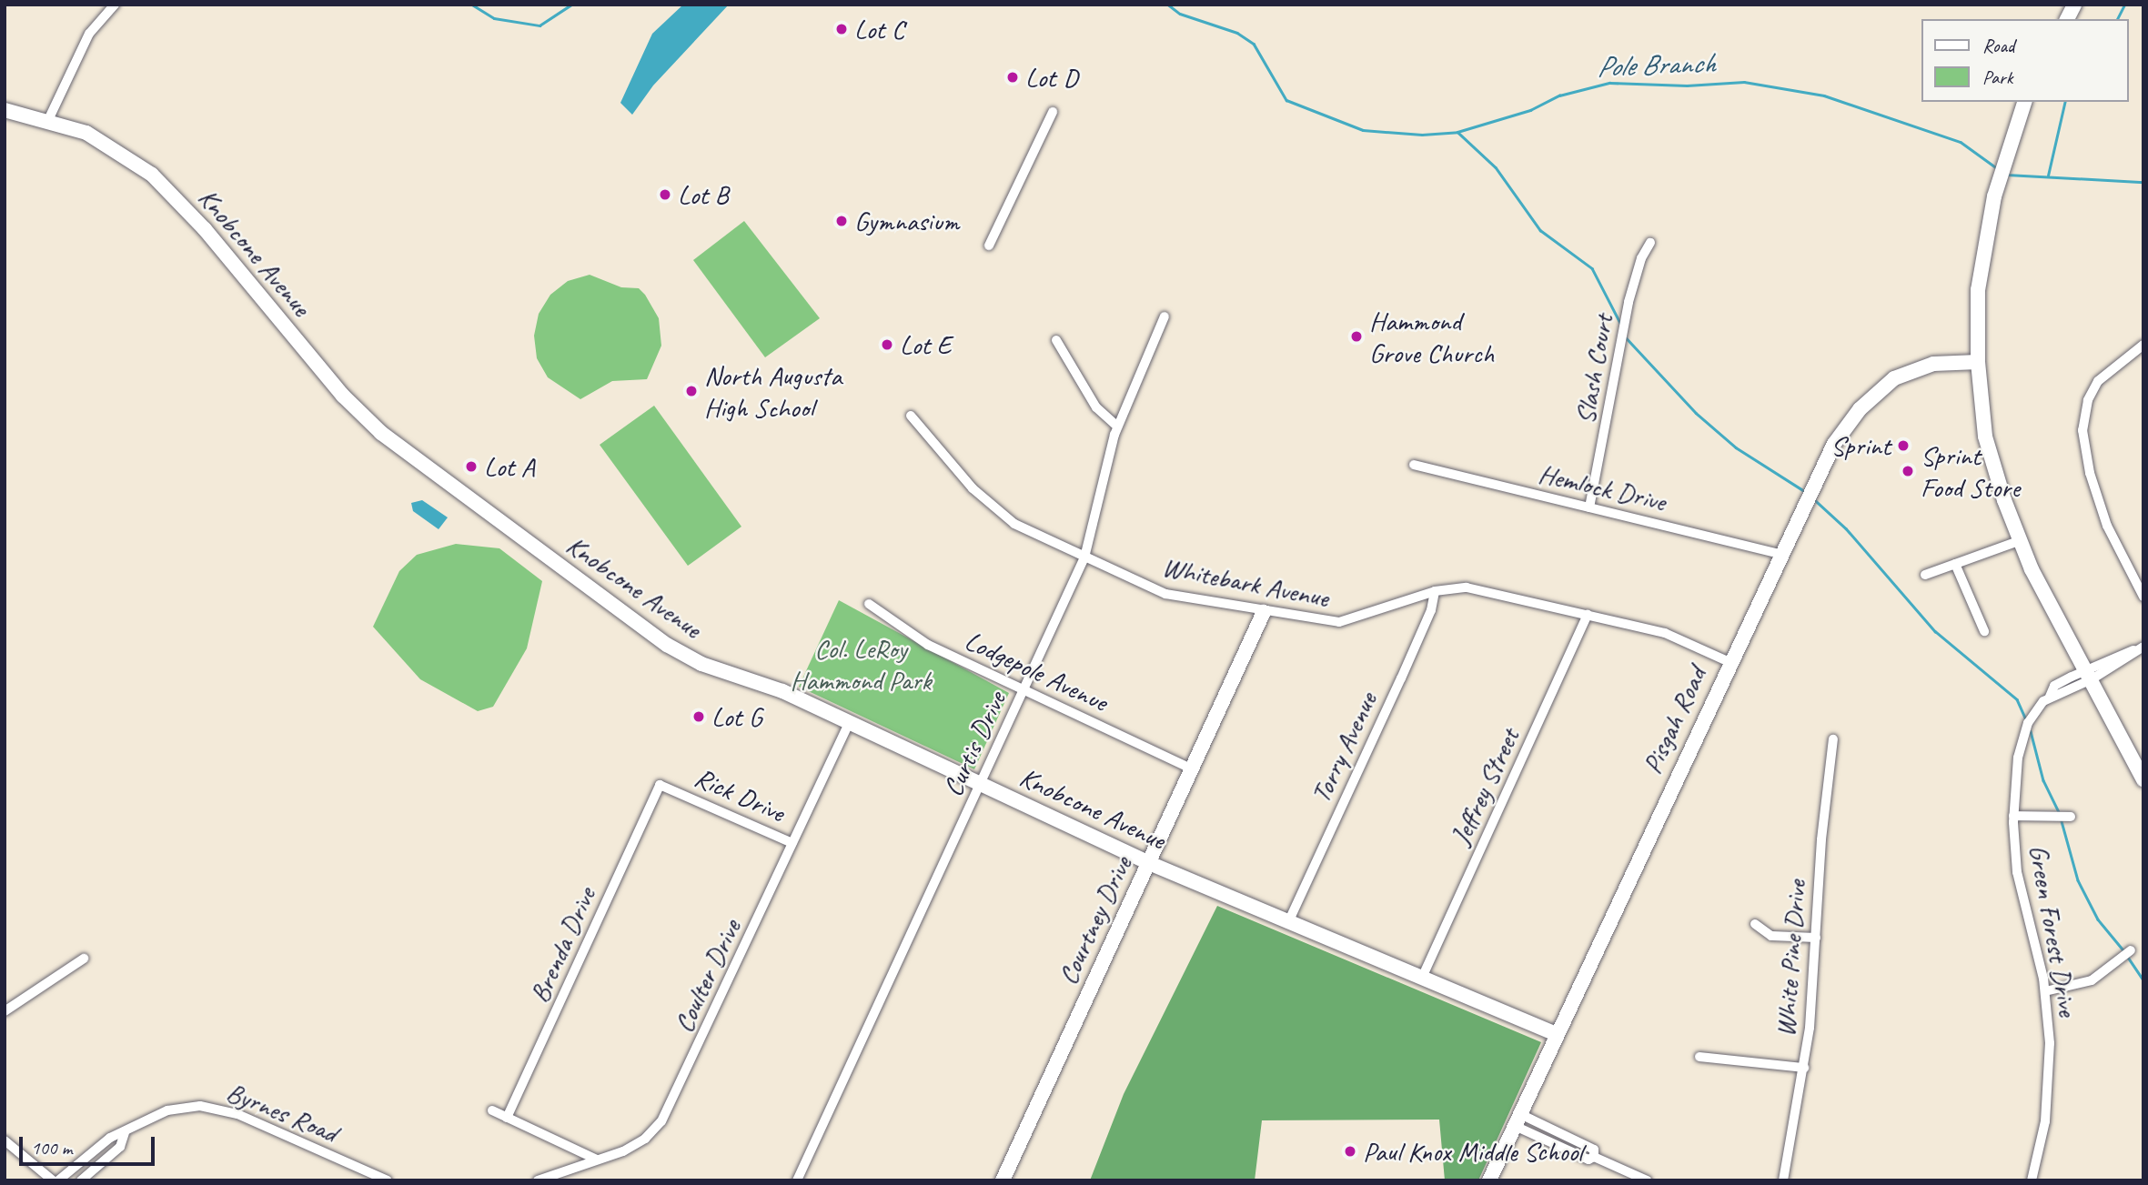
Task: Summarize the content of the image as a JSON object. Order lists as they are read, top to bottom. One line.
{"streets":{"street":["Knobcone Avenue","Slash Court","Hemlock Drive","Whitebark Avenue","Lodgepole Avenue","Pisgah Road","Curtis Drive","Torry Avenue","Jeffrey Street","Rick Drive","Courtney Drive","Green Forest Drive","Brenda Drive","White Pine Drive","Coulter Drive","Byrnes Road"]},"crossings":[["Knobcone Avenue","Pisgah Road"],["Knobcone Avenue","Curtis Drive"],["Knobcone Avenue","Torry Avenue"],["Knobcone Avenue","Jeffrey Street"],["Knobcone Avenue","Courtney Drive"],["Knobcone Avenue","Coulter Drive"],["Slash Court","Hemlock Drive"],["Hemlock Drive","Pisgah Road"],["Whitebark Avenue","Pisgah Road"],["Whitebark Avenue","Curtis Drive"],["Whitebark Avenue","Torry Avenue"],["Whitebark Avenue","Jeffrey Street"],["Whitebark Avenue","Courtney Drive"],["Lodgepole Avenue","Curtis Drive"],["Lodgepole Avenue","Courtney Drive"],["Rick Drive","Brenda Drive"],["Rick Drive","Coulter Drive"]],"water":["Pole Branch"],"parks":["Col. LeRoy Hammond Park"],"places":["Lot C","Lot D","Lot B","Gymnasium","Hammond Grove Church","Lot E","North Augusta High School","Sprint","Lot A","Sprint Food Store","Lot G","Paul Knox Middle School"],"legend":["Road","Park"],"scale_bar":"100 m"}
